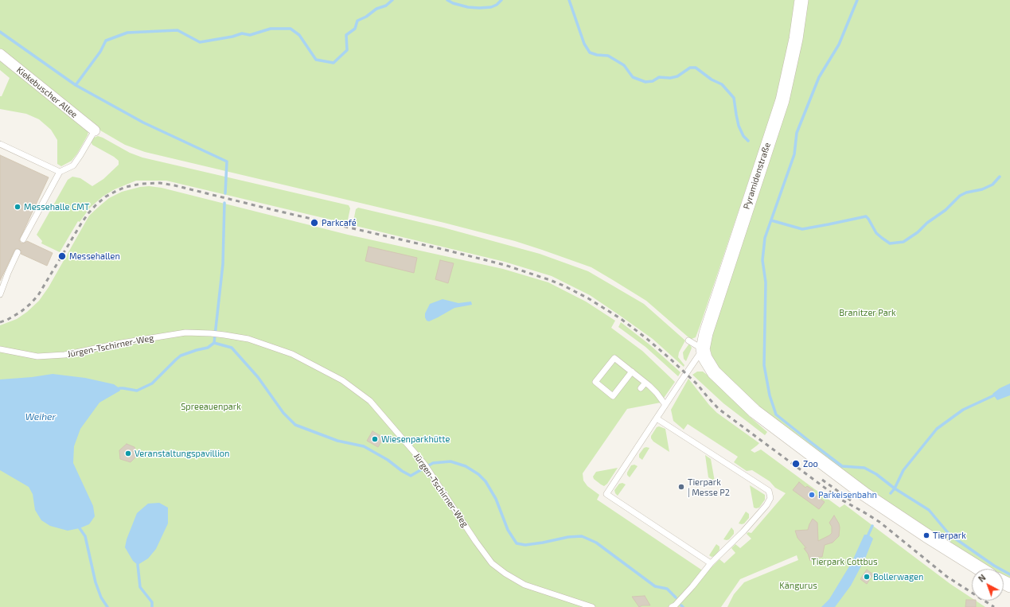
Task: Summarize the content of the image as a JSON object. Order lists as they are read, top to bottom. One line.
{"streets":{"street":["Kiekebuscher Allee","Pyramidenstraße"],"lane":["Jürgen-Tschirner-Weg"]},"water":["Weiher"],"parks":["Branitzer Park","Spreeauenpark","Tierpark Cottbus","Kängurus"],"places":["Messehalle CMT","Parkcafé","Messehallen","Wiesenparkhütte","Veranstaltungspavillion","Zoo","Tierpark | Messe P2","Parkeisenbahn","Tierpark","Bollerwagen"],"north":"top left"}
